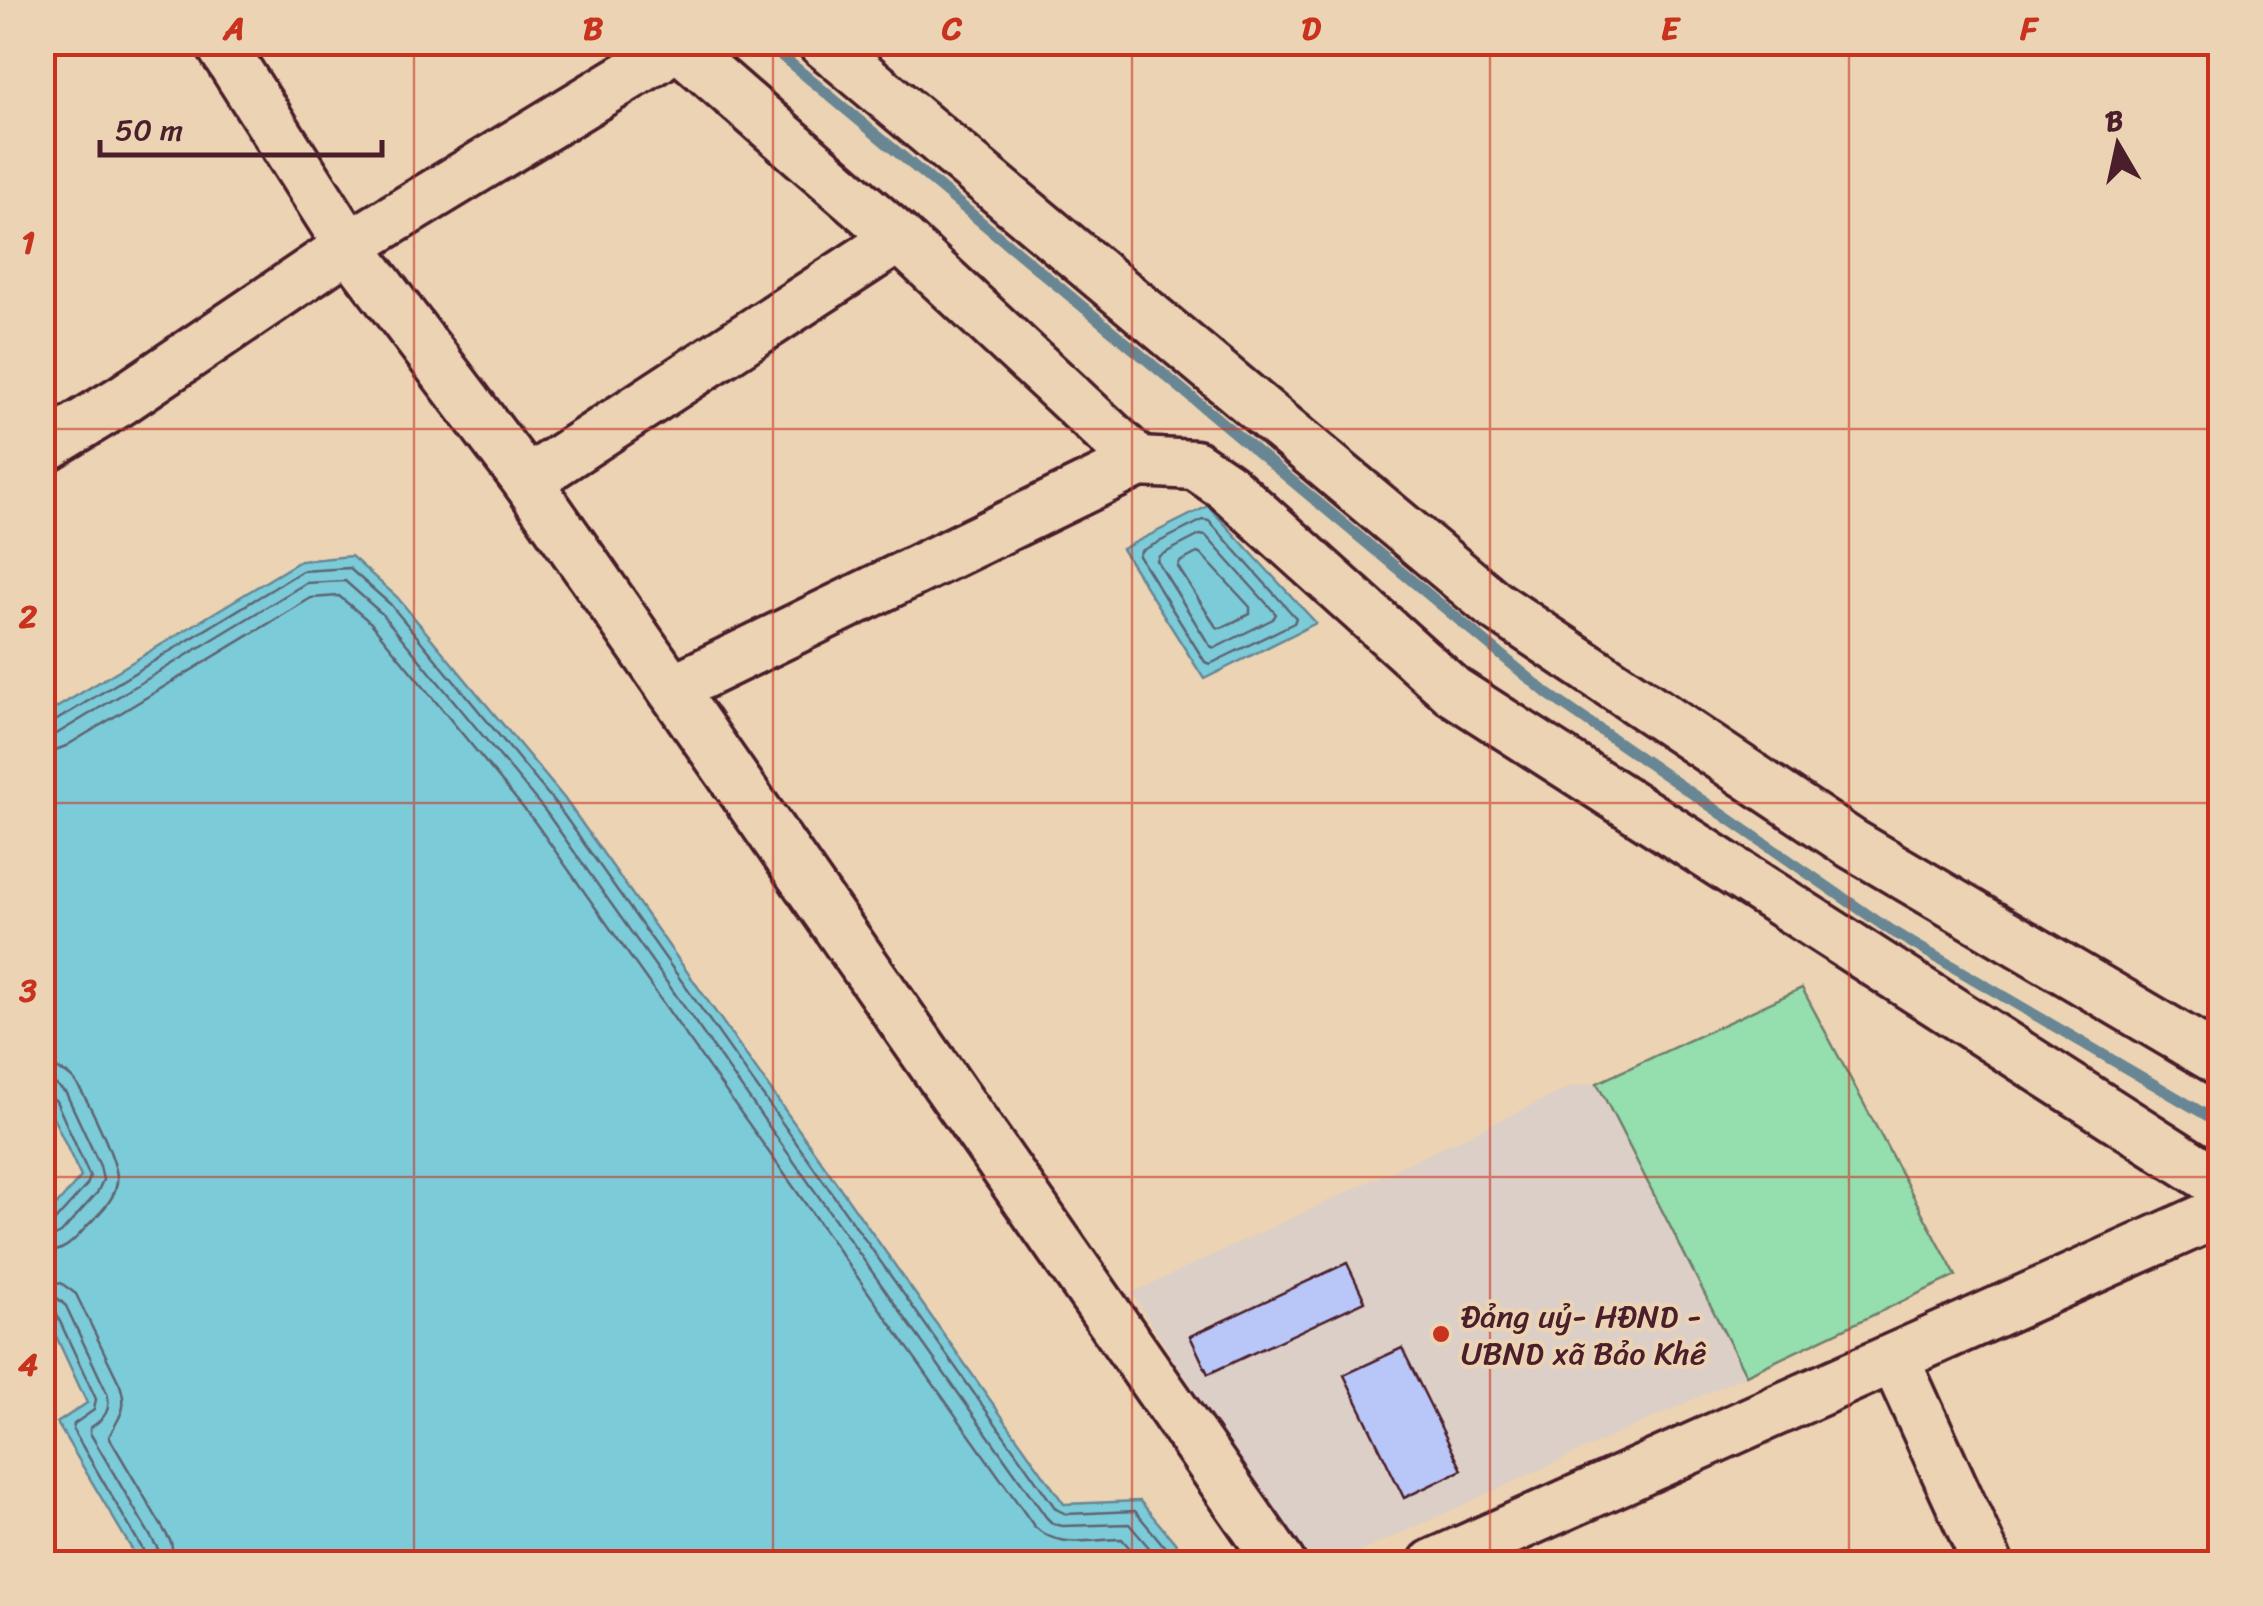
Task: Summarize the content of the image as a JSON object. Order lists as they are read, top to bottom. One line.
{"places":["Đảng uỷ- HĐND - UBND xã Bảo Khê"],"scale_bar":"50 m","north":"top","grid":{"columns":["A","B","C","D","E","F"],"rows":["1","2","3","4"]}}
